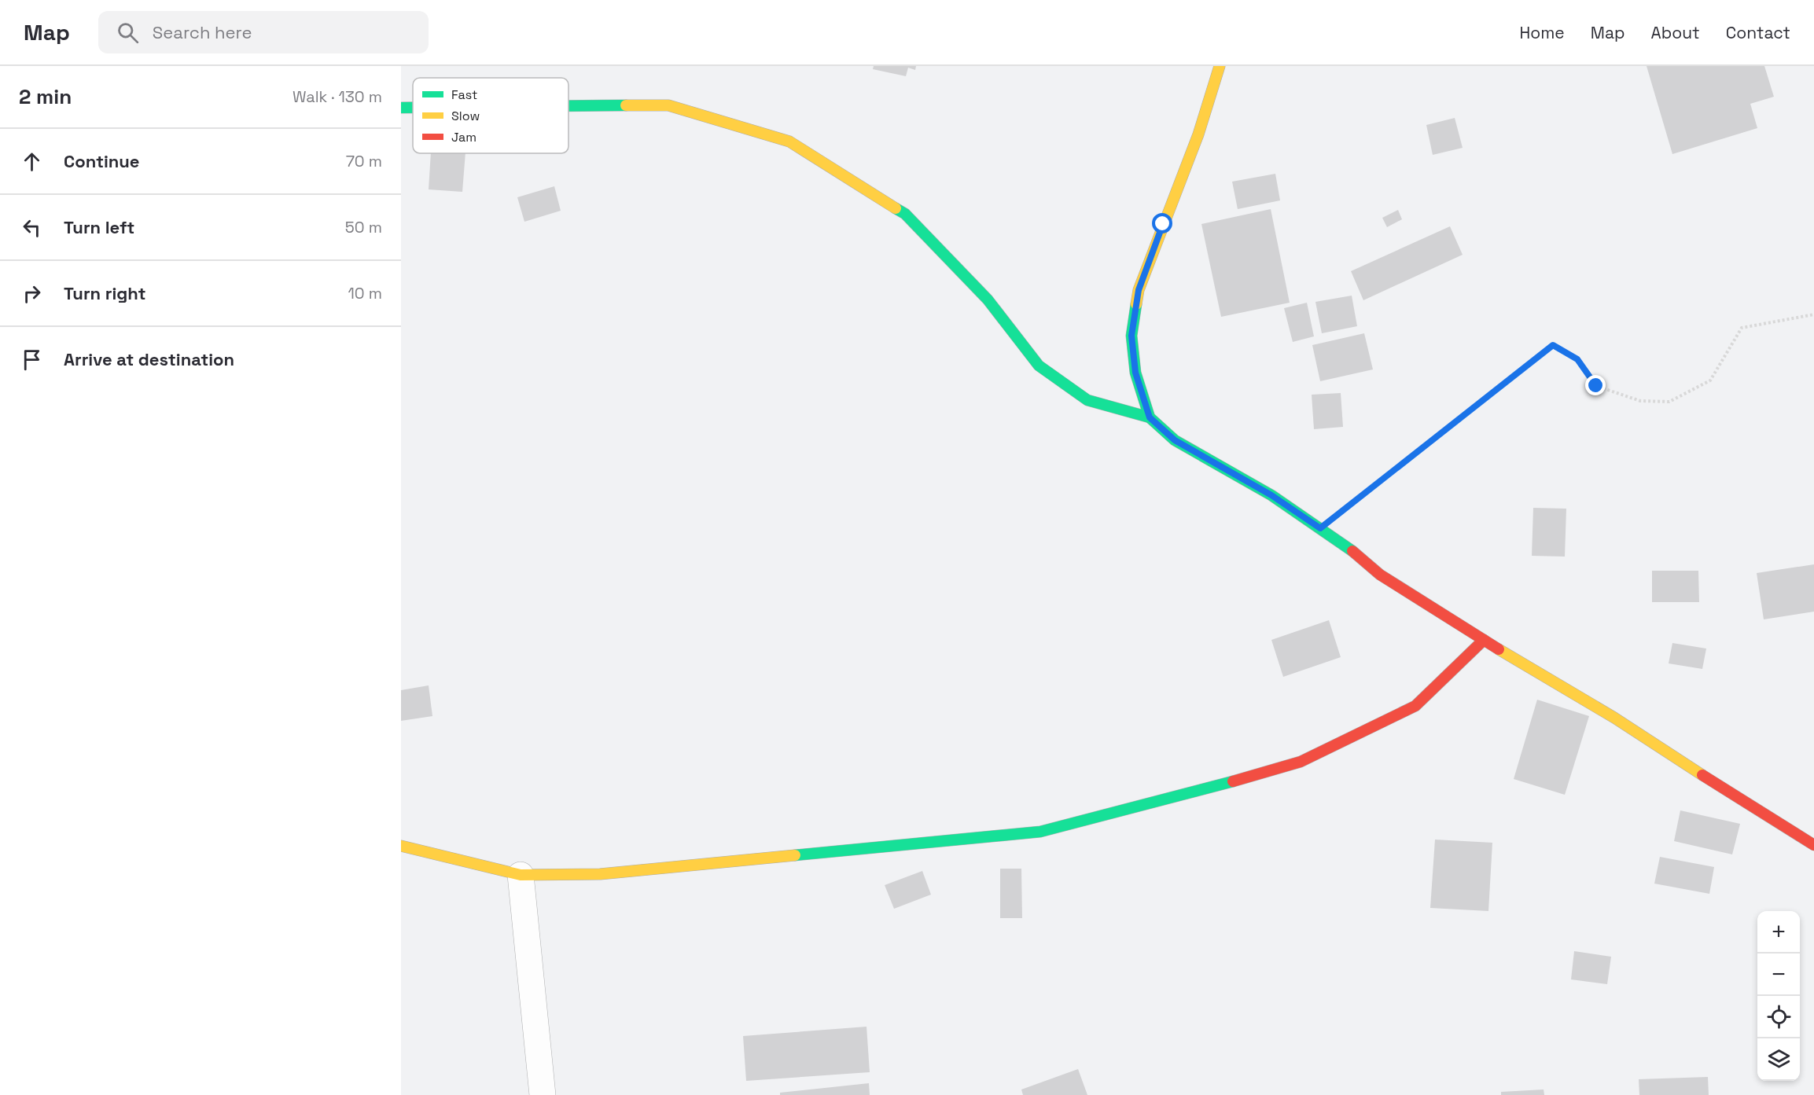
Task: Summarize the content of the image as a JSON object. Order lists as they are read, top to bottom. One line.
{"legend":["Fast","Slow","Jam"],"page":{"header":"Map","search":"Search here","nav":["Home","Map","About","Contact"],"heading":["2 min","Walk · 130 m"],"list":[["Continue","70 m"],["Turn left","50 m"],["Turn right","10 m"],"Arrive at destination"],"map_buttons":["+","−"]}}
